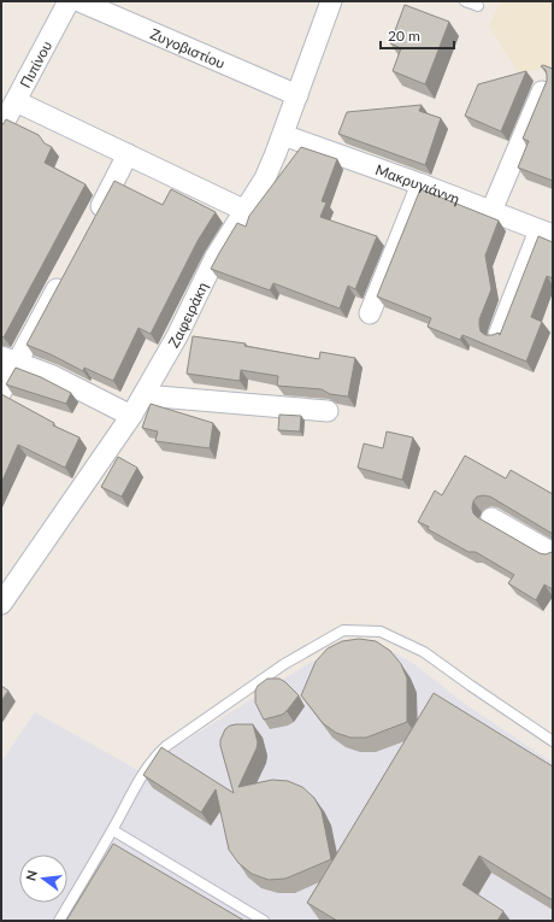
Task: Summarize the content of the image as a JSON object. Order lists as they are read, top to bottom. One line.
{"streets":{"street":["Ζυγοβιστίου","Πιπίνου","Μακρυγιάννη","Ζαφειράκη"]},"crossings":[["Ζυγοβιστίου","Ζαφειράκη"],["Μακρυγιάννη","Ζαφειράκη"]],"scale_bar":"20 m","north":"left"}
